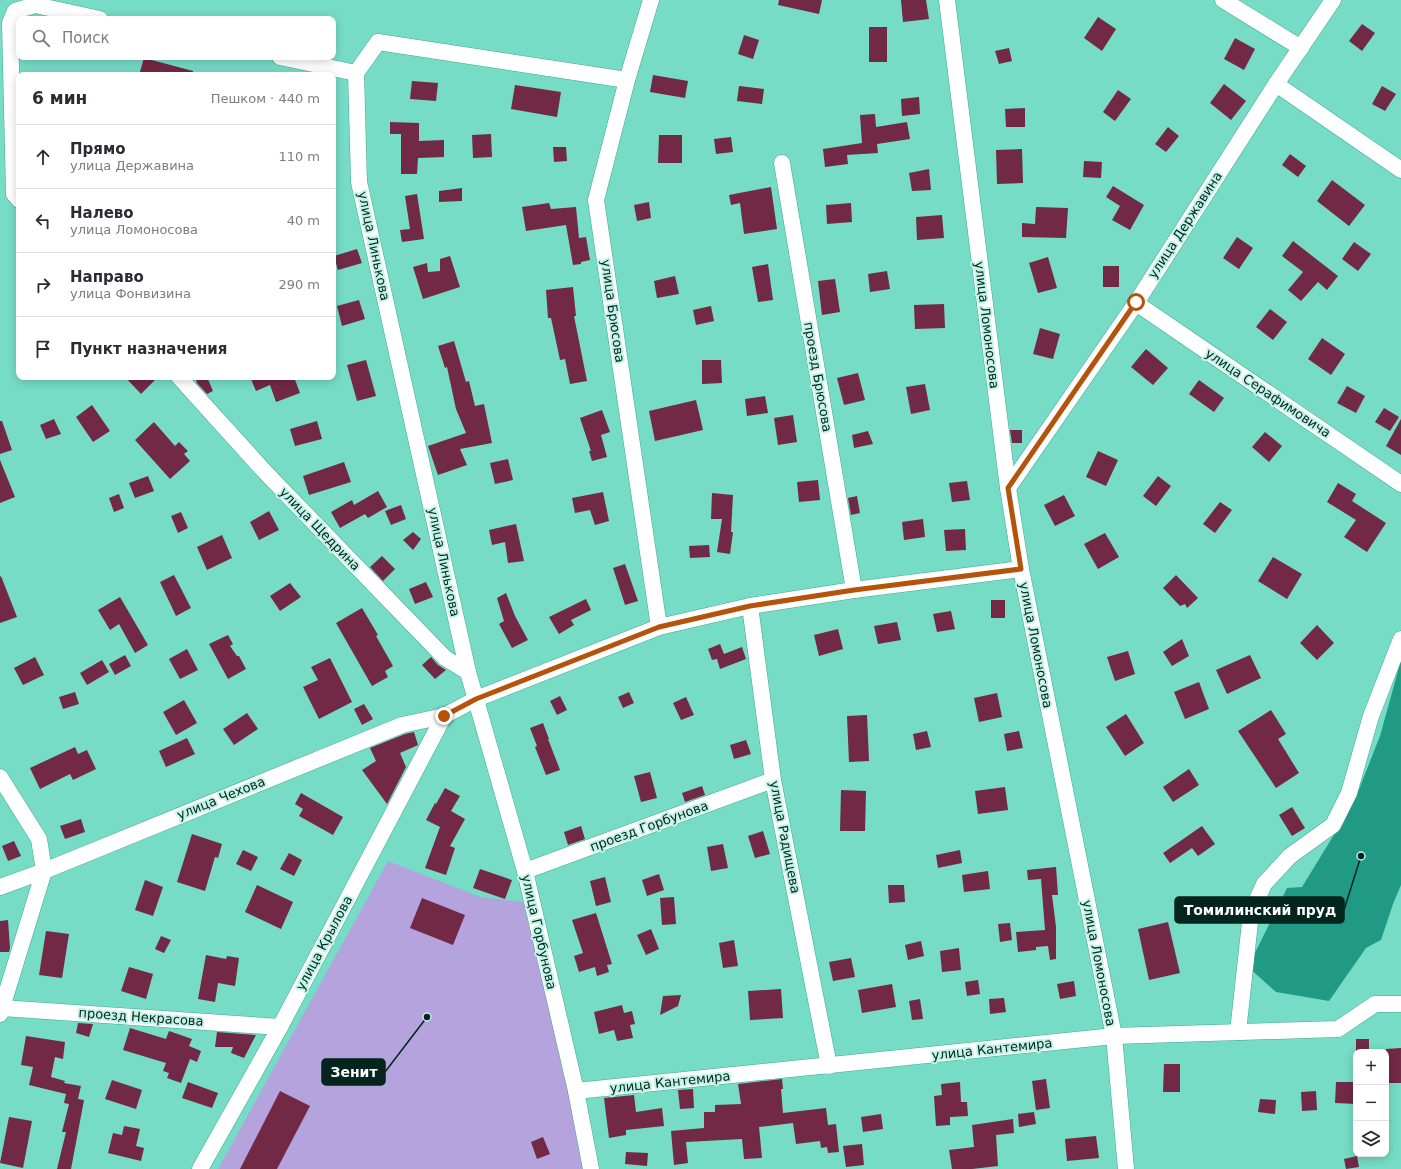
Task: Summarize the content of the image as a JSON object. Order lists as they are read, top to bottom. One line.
{"streets":{"street":["улица Державина","улица Линькова","улица Брюсова","улица Ломоносова","проезд Брюсова","улица Серафимовича","улица Щедрина","улица Чехова","проезд Горбунова","улица Радищева","улица Горбунова","улица Крылова","проезд Некрасова","улица Кантемира"]},"crossings":[["улица Державина","улица Ломоносова"],["улица Державина","улица Серафимовича"],["улица Линькова","улица Щедрина"],["улица Линькова","улица Чехова"],["улица Линькова","улица Горбунова"],["улица Брюсова","улица Чехова"],["улица Ломоносова","улица Чехова"],["улица Ломоносова","улица Кантемира"],["проезд Брюсова","улица Чехова"],["улица Чехова","улица Радищева"],["улица Чехова","улица Горбунова"],["улица Чехова","улица Крылова"],["проезд Горбунова","улица Радищева"],["проезд Горбунова","улица Горбунова"],["улица Радищева","улица Кантемира"],["улица Горбунова","улица Кантемира"],["улица Крылова","проезд Некрасова"]],"places":["Томилинский пруд","Зенит"],"page":{"search":"Поиск","heading":["6 мин","Пешком · 440 m"],"list":[["Прямо","улица Державина","110 m"],["Налево","улица Ломоносова","40 m"],["Направо","улица Фонвизина","290 m"],"Пункт назначения"],"map_buttons":["+","−"]}}
